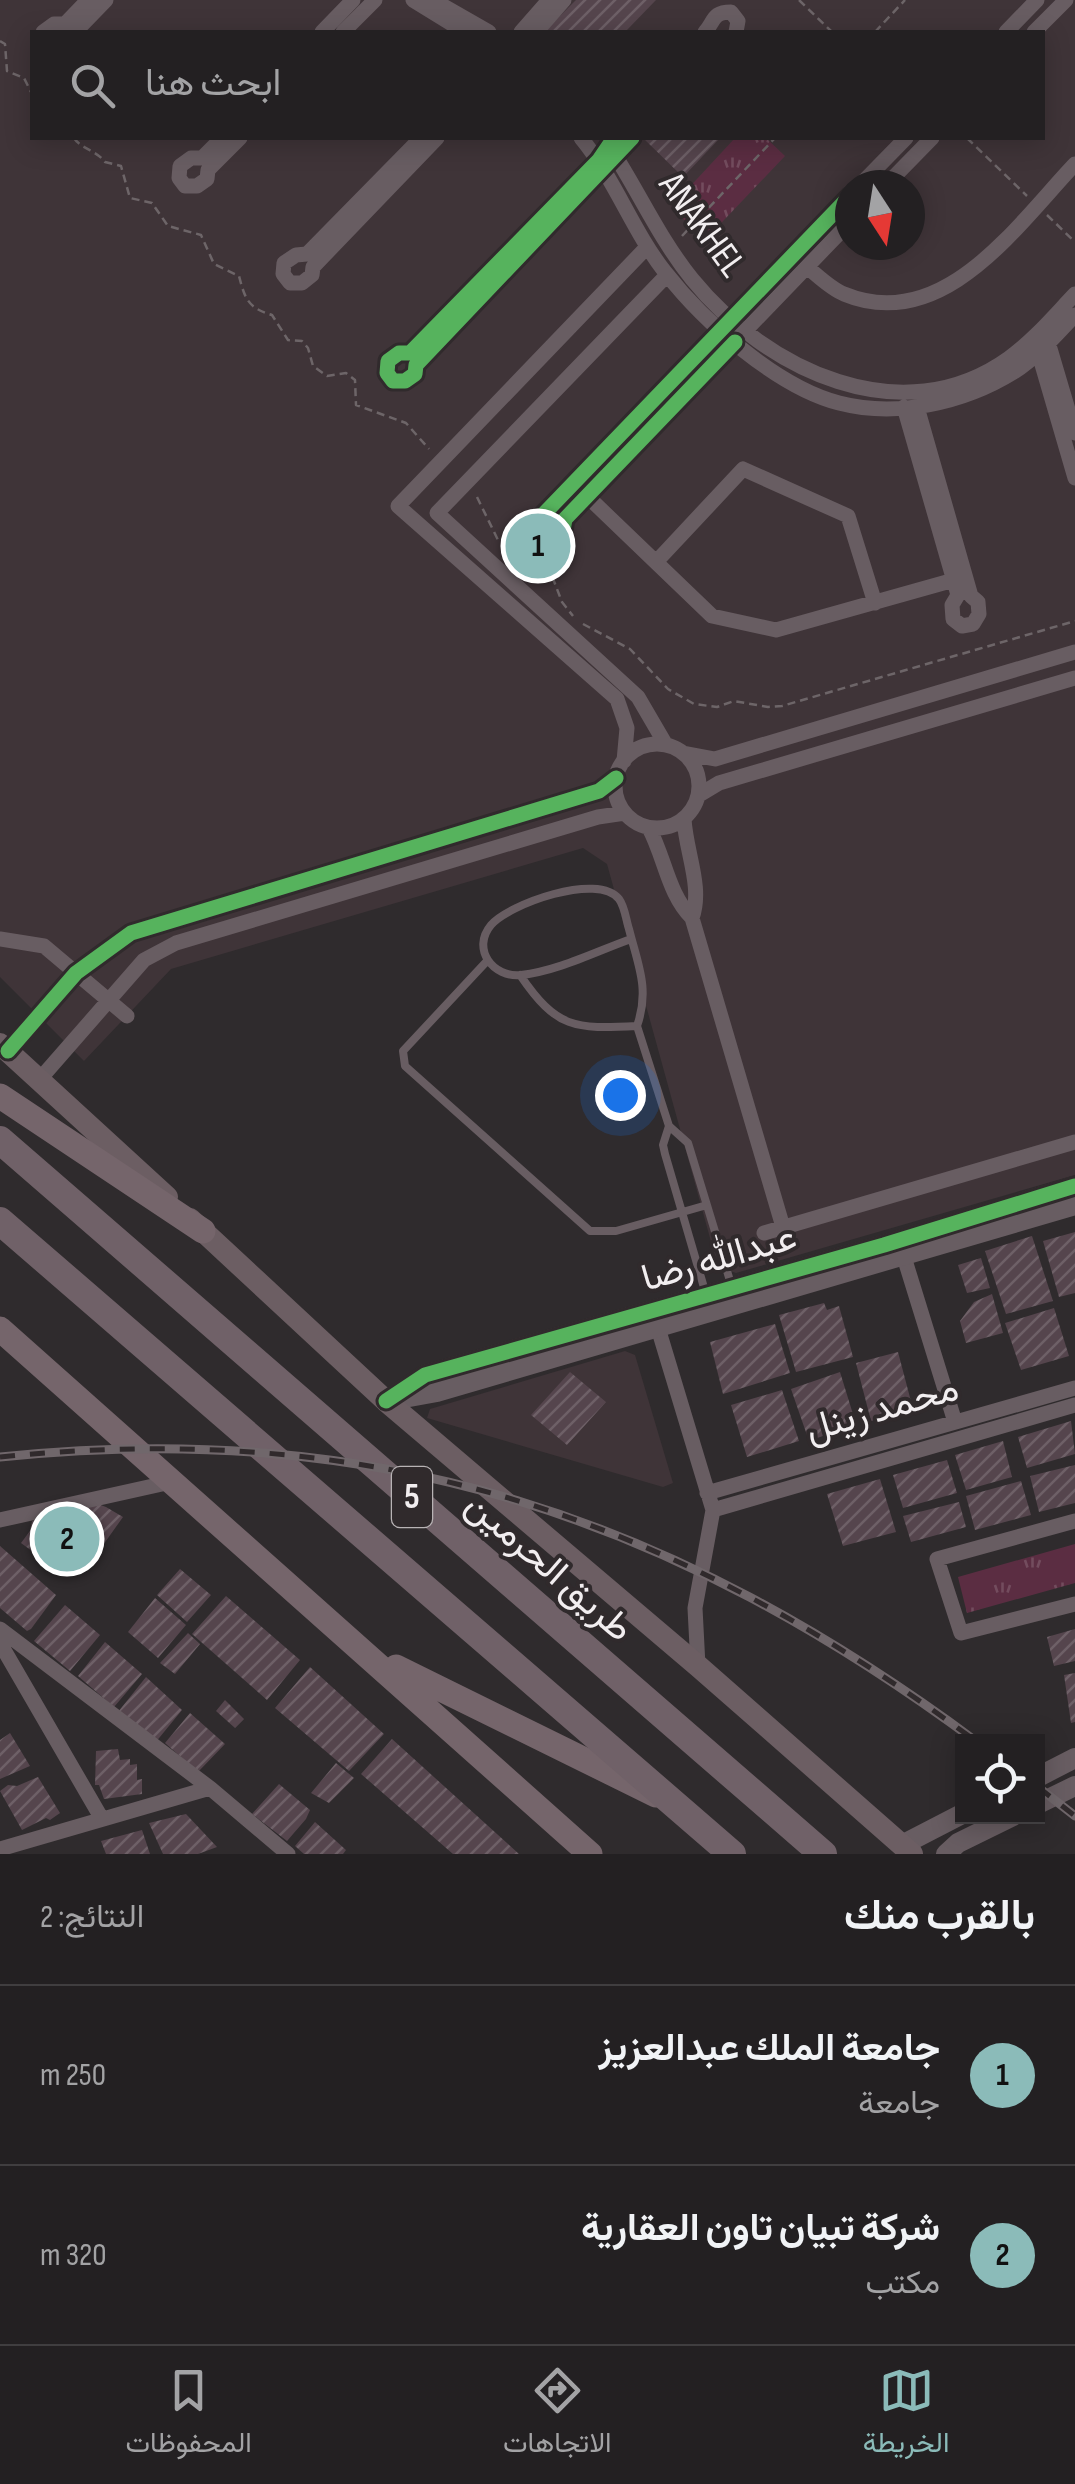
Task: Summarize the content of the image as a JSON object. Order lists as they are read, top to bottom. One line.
{"streets":{"highway":["5","طريق الحرمين"],"street":["ANAKHEL","عبدالله رضا","محمد زينل"]},"north":"bottom","page":{"search":"ابحث هنا","pins":["1","2"],"heading":["بالقرب منك","النتائج: 2"],"list":[{"mark":"1","name":"جامعة الملك عبدالعزيز","note":"جامعة","value":"250 m"},{"mark":"2","name":"شركة تبيان تاون العقارية","note":"مكتب","value":"320 m"}],"nav":["الخريطة","الاتجاهات","المحفوظات"]}}
